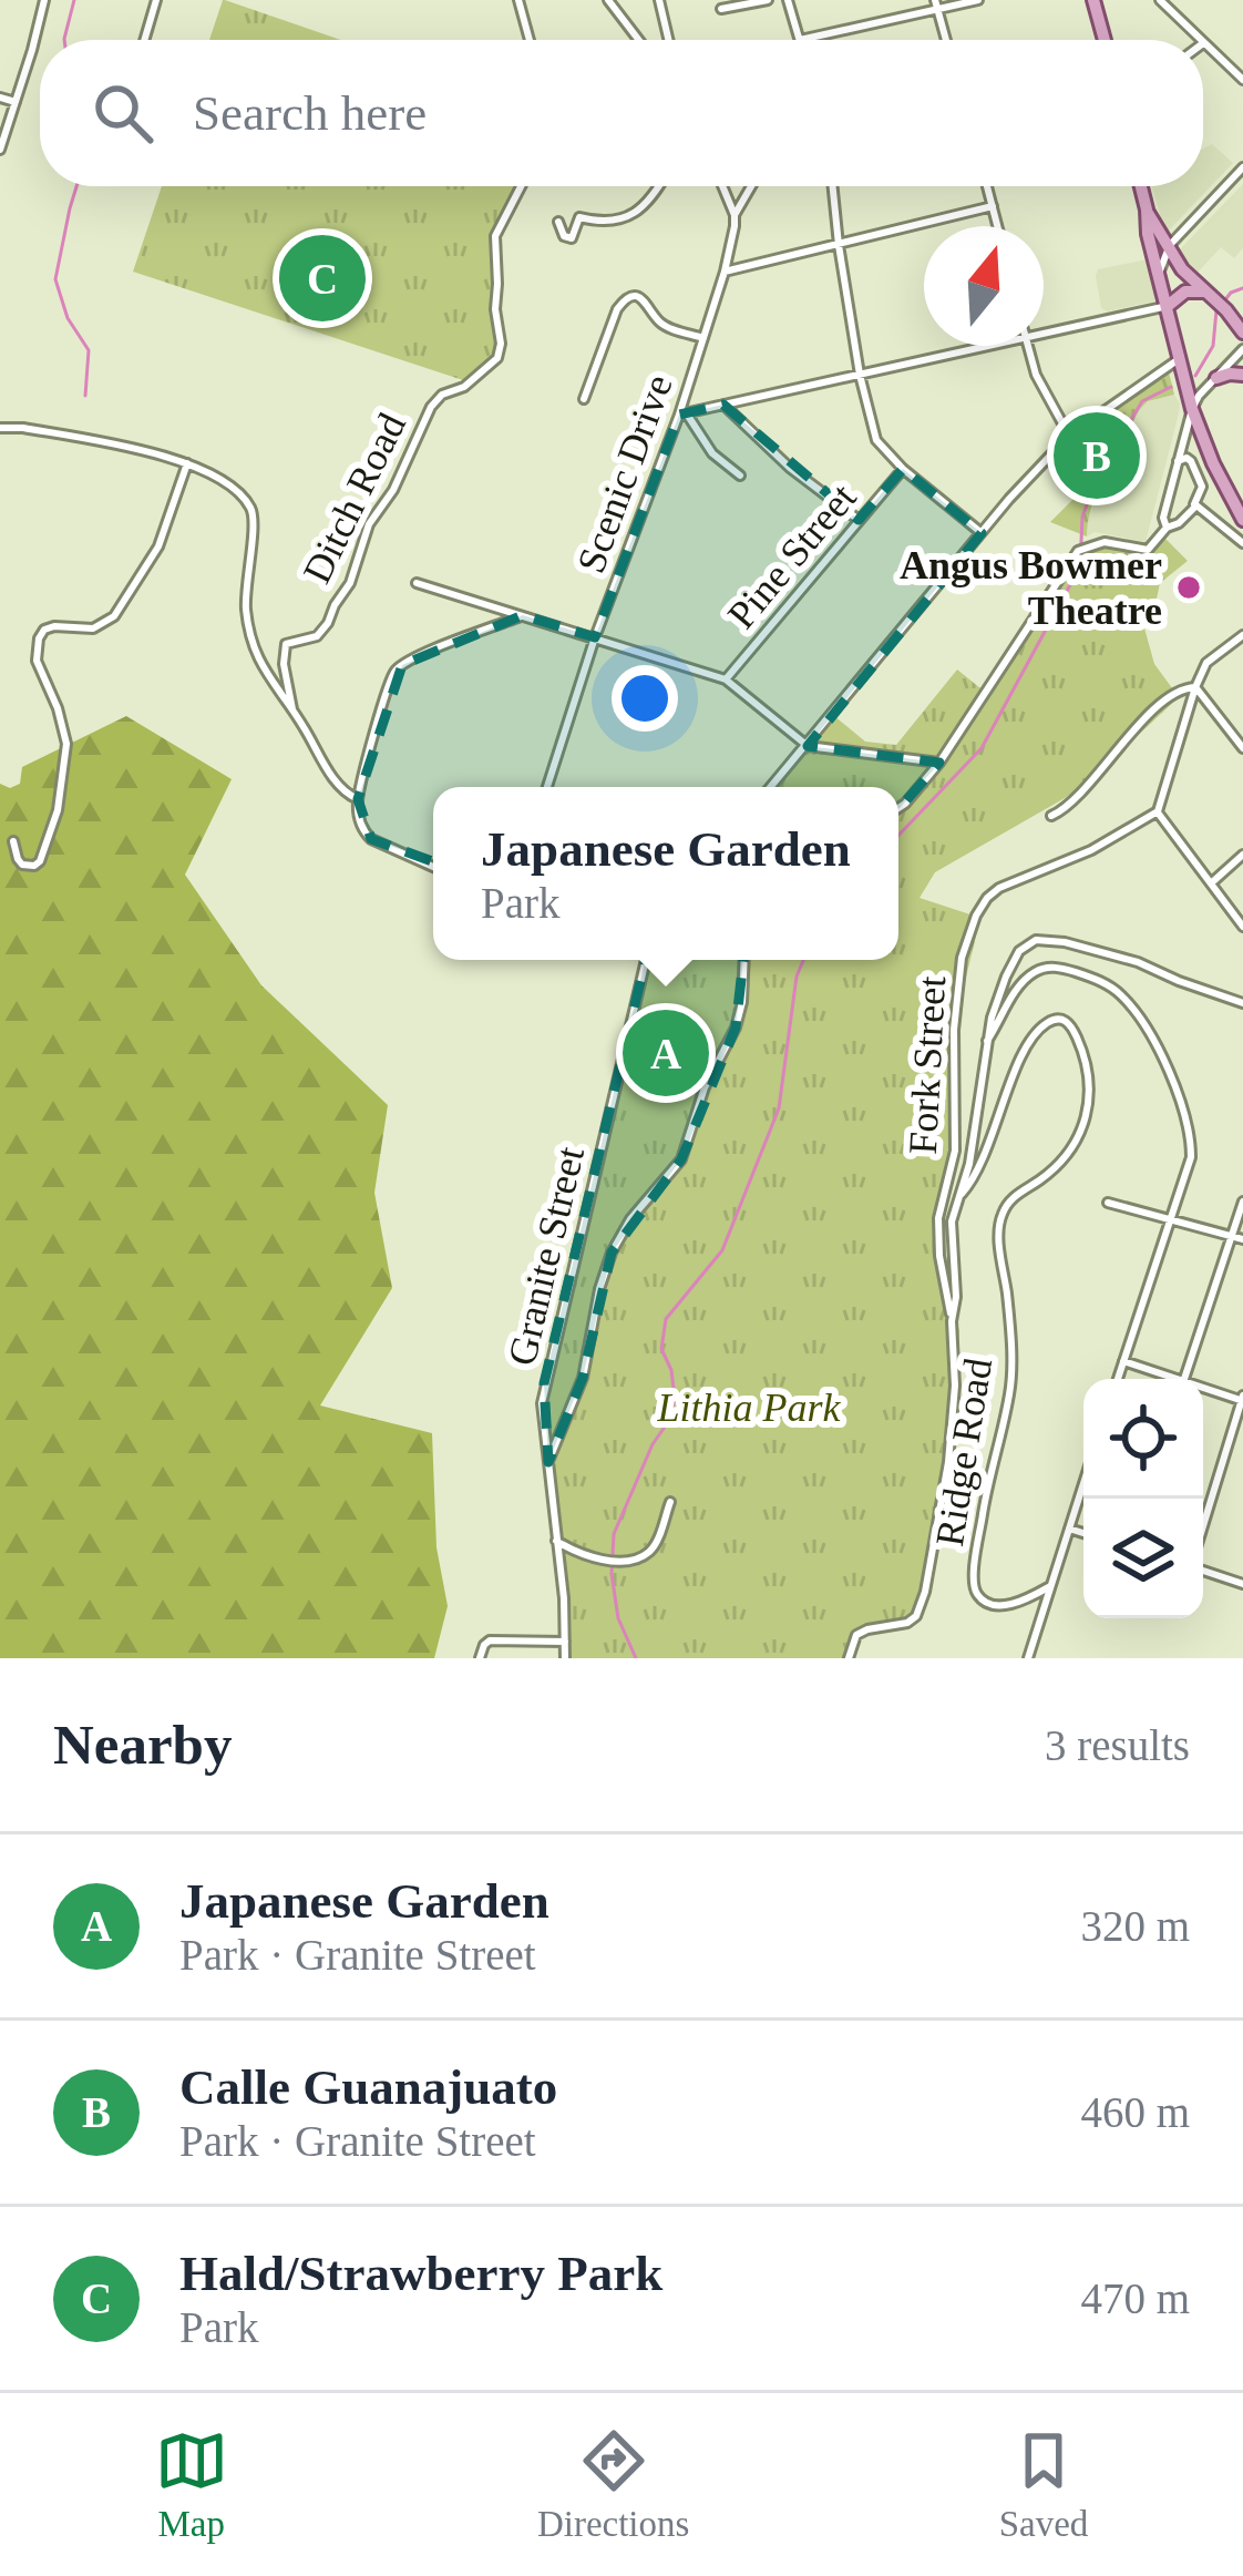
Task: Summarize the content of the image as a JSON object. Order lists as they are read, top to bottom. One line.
{"streets":{"street":["Scenic Drive","Ditch Road","Pine Street","Fork Street","Granite Street","Ridge Road"]},"parks":["Lithia Park"],"places":["Angus Bowmer Theatre"],"north":"top","page":{"search":"Search here","pins":["C","B","A"],"popup":["Japanese Garden","Park"],"heading":["Nearby","3 results"],"list":[{"mark":"A","name":"Japanese Garden","note":"Park · Granite Street","value":"320 m"},{"mark":"B","name":"Calle Guanajuato","note":"Park · Granite Street","value":"460 m"},{"mark":"C","name":"Hald/Strawberry Park","note":"Park","value":"470 m"}],"nav":["Map","Directions","Saved"]}}
